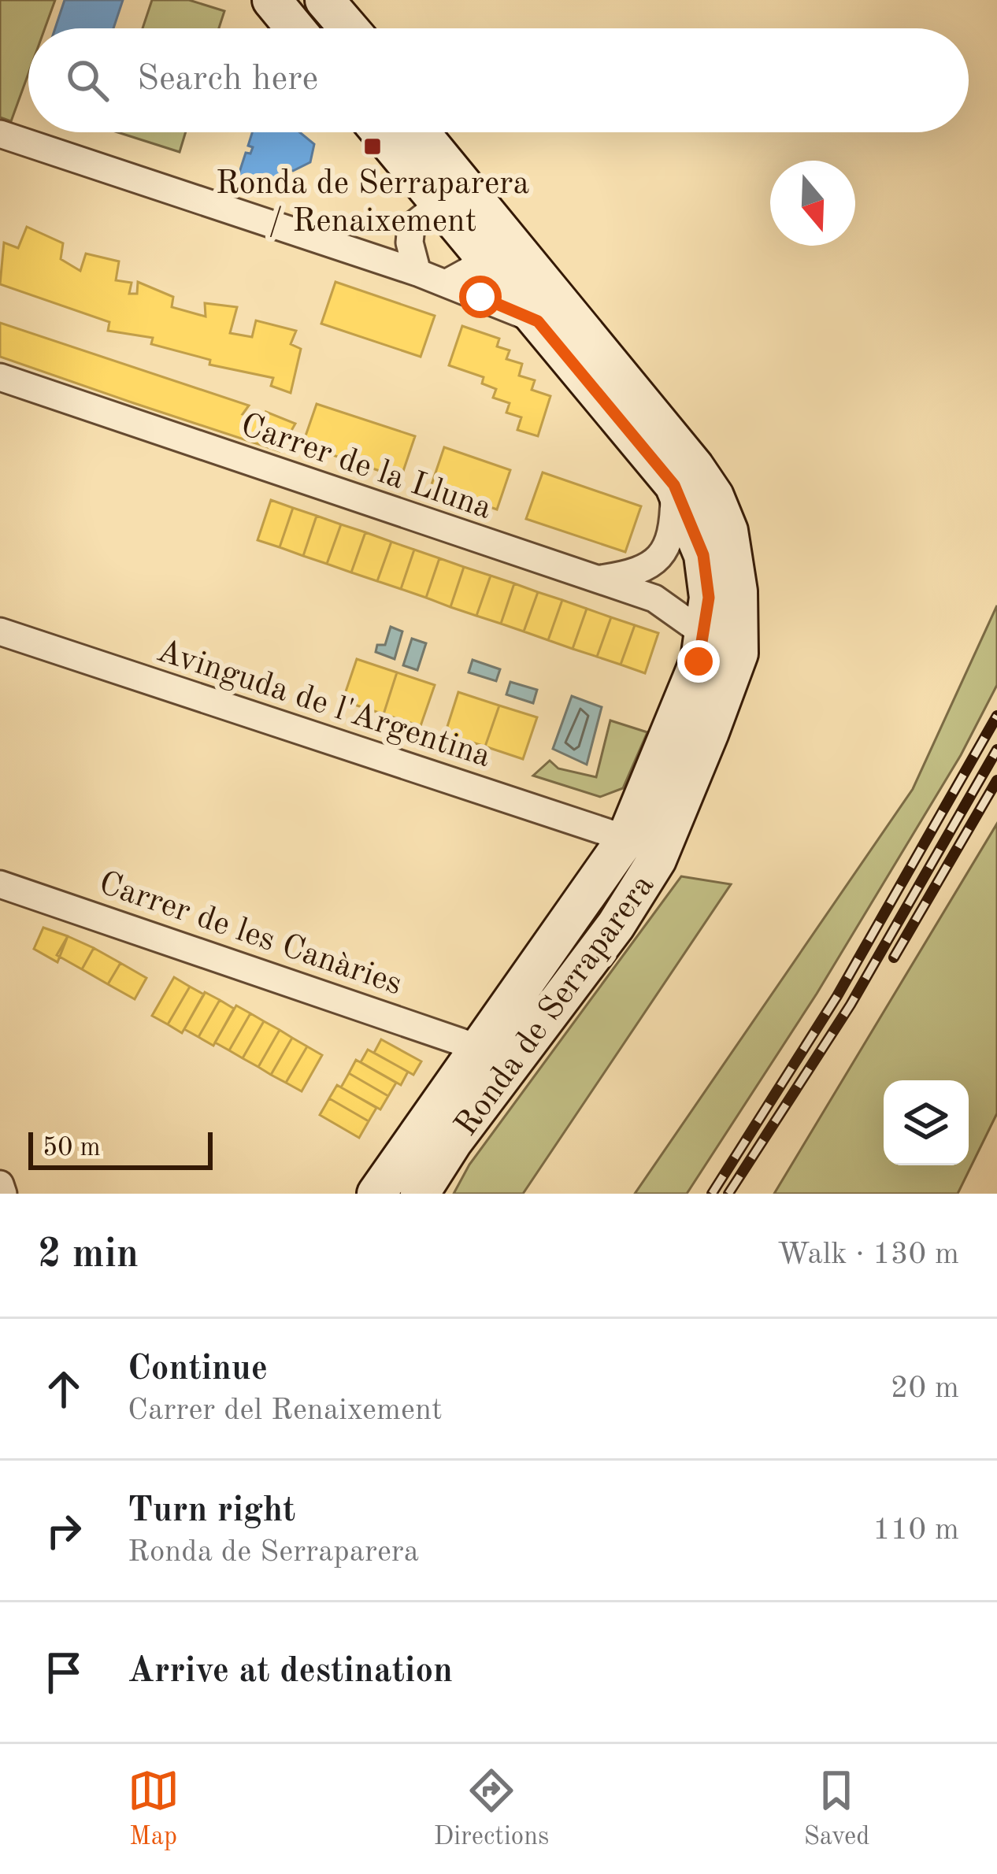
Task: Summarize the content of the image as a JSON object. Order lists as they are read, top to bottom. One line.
{"streets":{"street":["Carrer de la Lluna","Avinguda de l'Argentina","Carrer de les Canàries","Ronda de Serraparera"]},"crossings":[["Carrer de la Lluna","Ronda de Serraparera"],["Avinguda de l'Argentina","Ronda de Serraparera"],["Carrer de les Canàries","Ronda de Serraparera"]],"places":{"transit":["Ronda de Serraparera / Renaixement"]},"scale_bar":"50 m","north":"bottom","page":{"search":"Search here","scale":"50 m","heading":["2 min","Walk · 130 m"],"list":[["Continue","Carrer del Renaixement","20 m"],["Turn right","Ronda de Serraparera","110 m"],"Arrive at destination"],"nav":["Map","Directions","Saved"]}}
